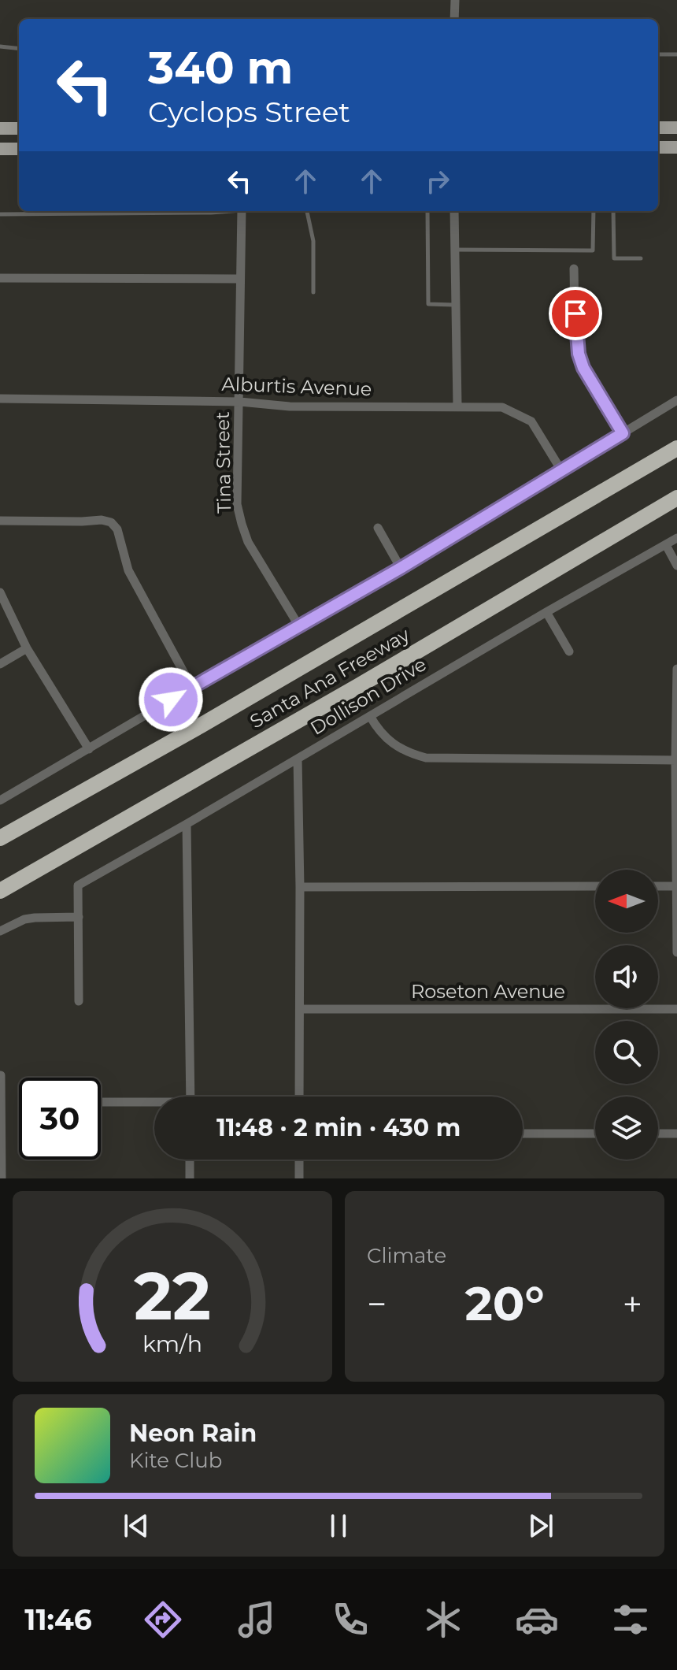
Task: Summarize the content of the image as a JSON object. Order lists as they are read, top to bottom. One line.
{"streets":{"highway":["Santa Ana Freeway"],"street":["Alburtis Avenue","Tina Street","Dollison Drive","Roseton Avenue"]},"crossings":[["Alburtis Avenue","Tina Street"]],"north":"left","page":{"turn":["340 m","Cyclops Street"],"limit":"30","trip":"11:48 · 2 min · 430 m","tile":"Climate","heat":["−","20°","+"],"song":["Neon Rain","Kite Club"],"tabs":"11:46","gauge":["22","km/h"]}}
